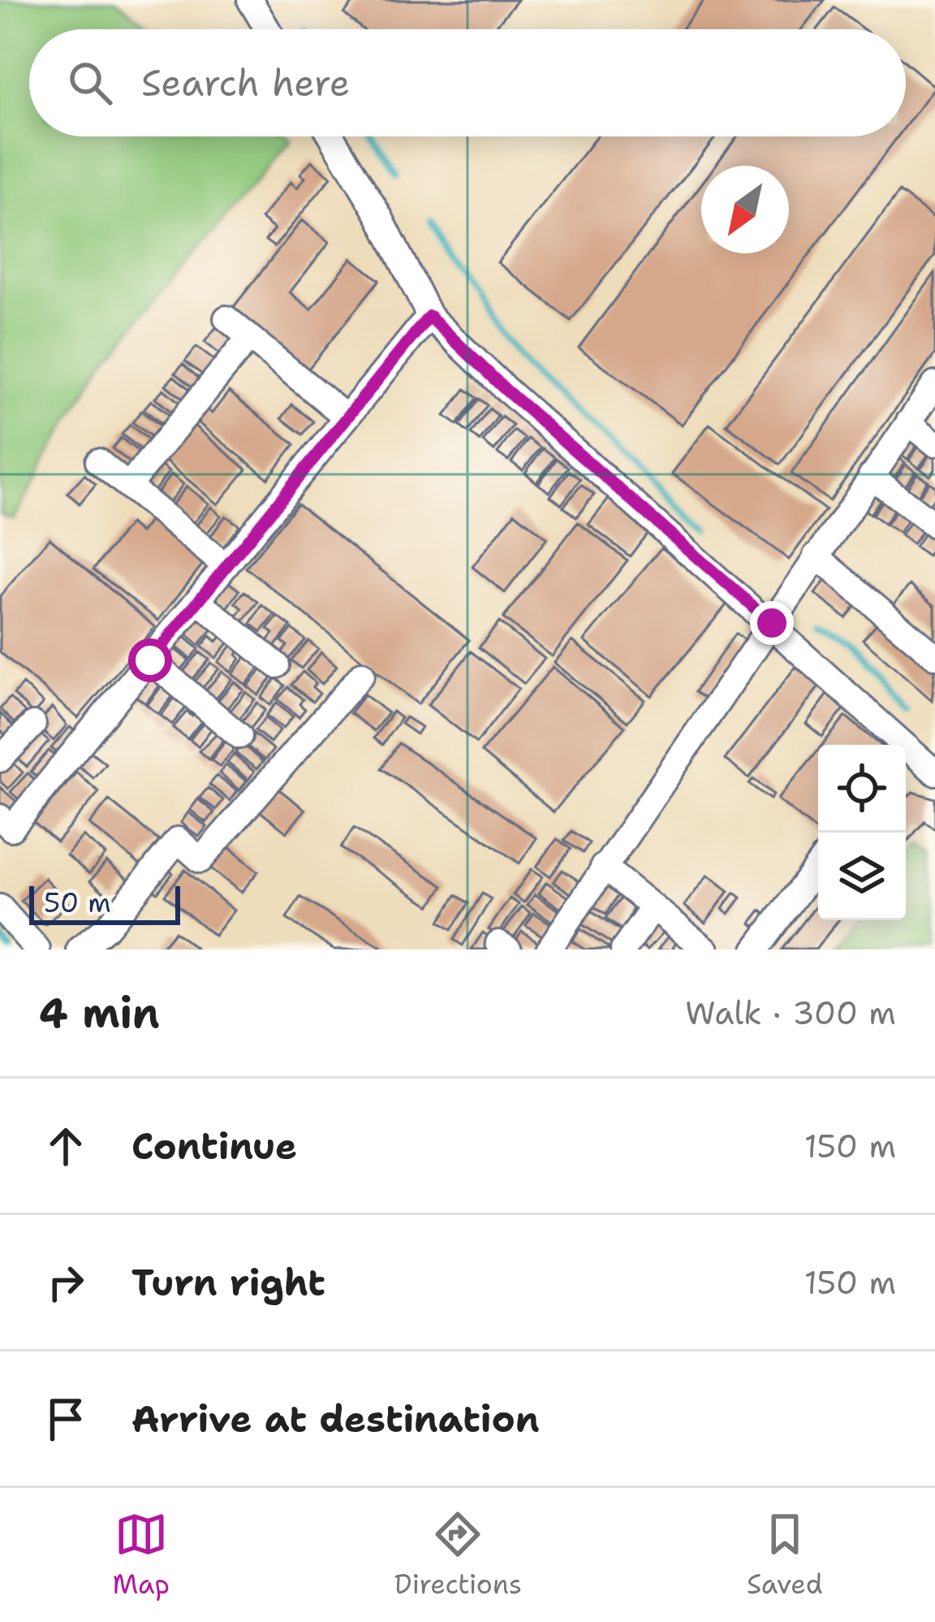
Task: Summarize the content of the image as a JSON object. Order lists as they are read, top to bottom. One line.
{"scale_bar":"50 m","north":"bottom left","page":{"search":"Search here","scale":"50 m","heading":["4 min","Walk · 300 m"],"list":[["Continue","150 m"],["Turn right","150 m"],"Arrive at destination"],"nav":["Map","Directions","Saved"]}}
